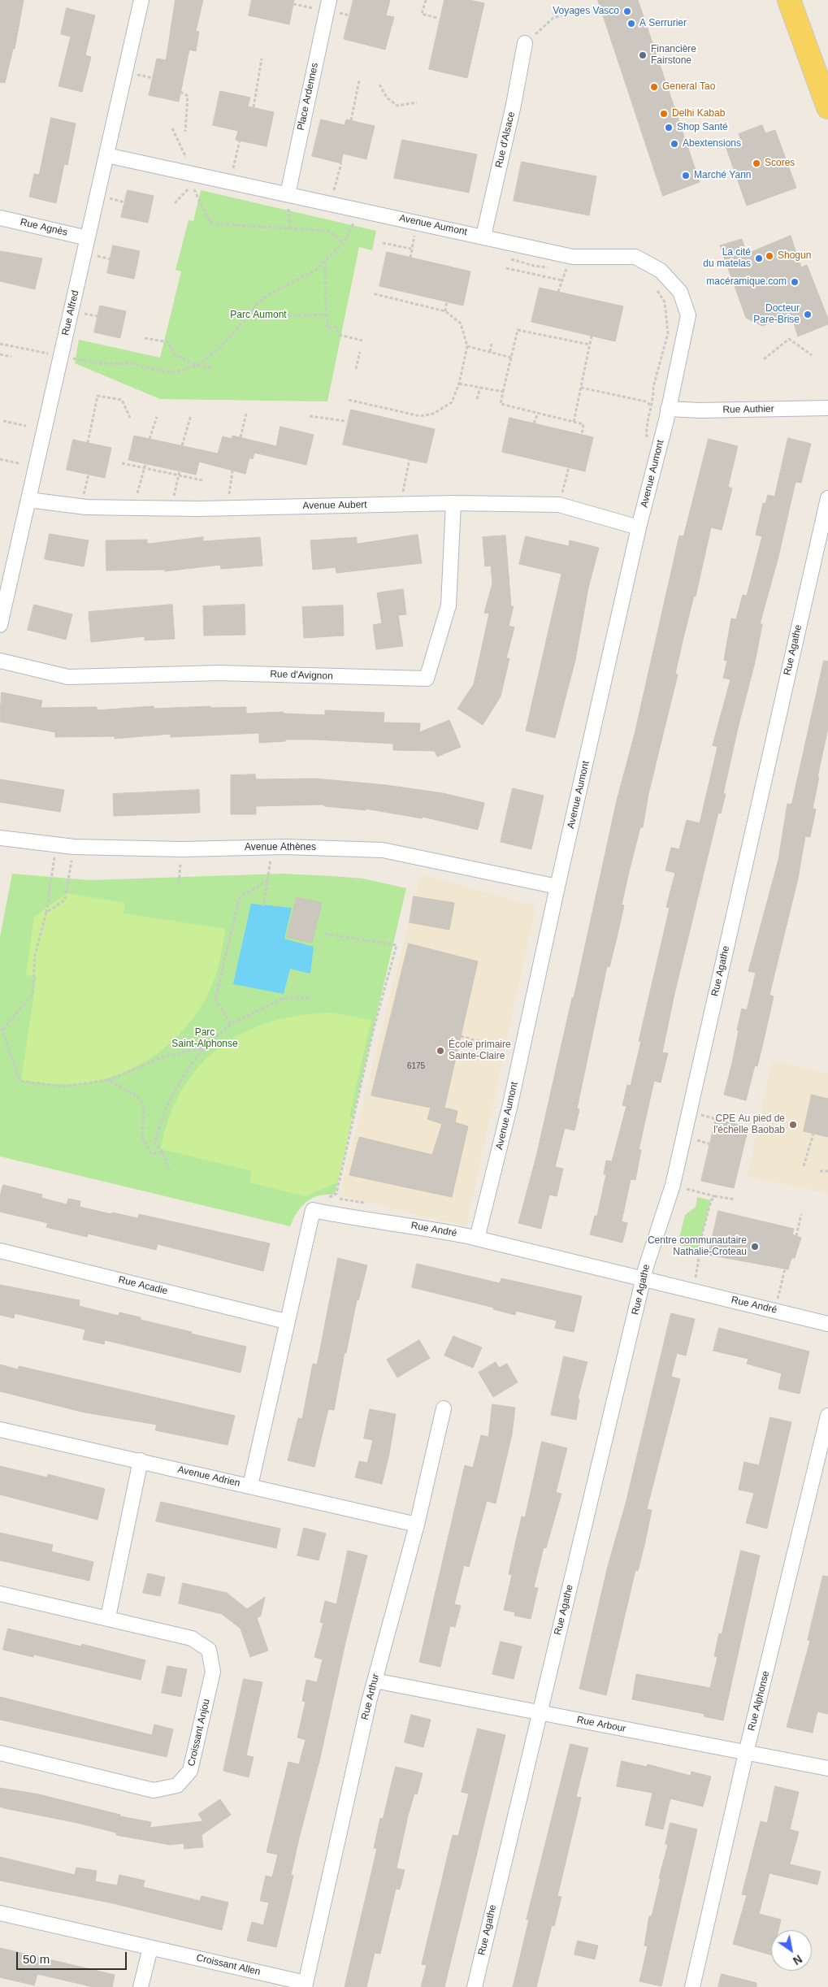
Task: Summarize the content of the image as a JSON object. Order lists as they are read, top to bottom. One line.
{"streets":{"street":["Place Ardennes","Rue d'Alsace","Avenue Aumont","Rue Agnès","Rue Alfred","Rue Authier","Avenue Aubert","Rue Agathe","Rue d'Avignon","Avenue Athènes","Rue André","Rue Acadie","Avenue Adrien","Rue Arthur","Rue Alphonse","Rue Arbour","Croissant Anjou","Croissant Allen"]},"crossings":[["Place Ardennes","Avenue Aumont"],["Rue d'Alsace","Avenue Aumont"],["Avenue Aumont","Rue Alfred"],["Avenue Aumont","Rue Authier"],["Avenue Aumont","Avenue Aubert"],["Avenue Aumont","Avenue Athènes"],["Avenue Aumont","Rue André"],["Rue Agnès","Rue Alfred"],["Rue Alfred","Avenue Aubert"],["Avenue Aubert","Rue d'Avignon"],["Rue Agathe","Rue André"],["Rue Agathe","Rue Arbour"],["Rue André","Rue Acadie"],["Rue André","Avenue Adrien"],["Avenue Adrien","Rue Arthur"],["Rue Arthur","Rue Arbour"],["Rue Arthur","Croissant Allen"],["Rue Alphonse","Rue Arbour"]],"parks":["Parc Aumont","Parc Saint-Alphonse"],"places":["Voyages Vasco","A Serrurier","Financière Fairstone","General Tao","Delhi Kabab","Shop Santé","Abextensions","Scores","Marché Yann","Shogun","La cité du matelas","macéramique.com","Docteur Pare-Brise","École primaire Sainte-Claire","CPE Au pied de l'échelle Baobab","Centre communautaire Nathalie-Croteau"],"house_numbers":["6175"],"scale_bar":"50 m","north":"bottom right"}
